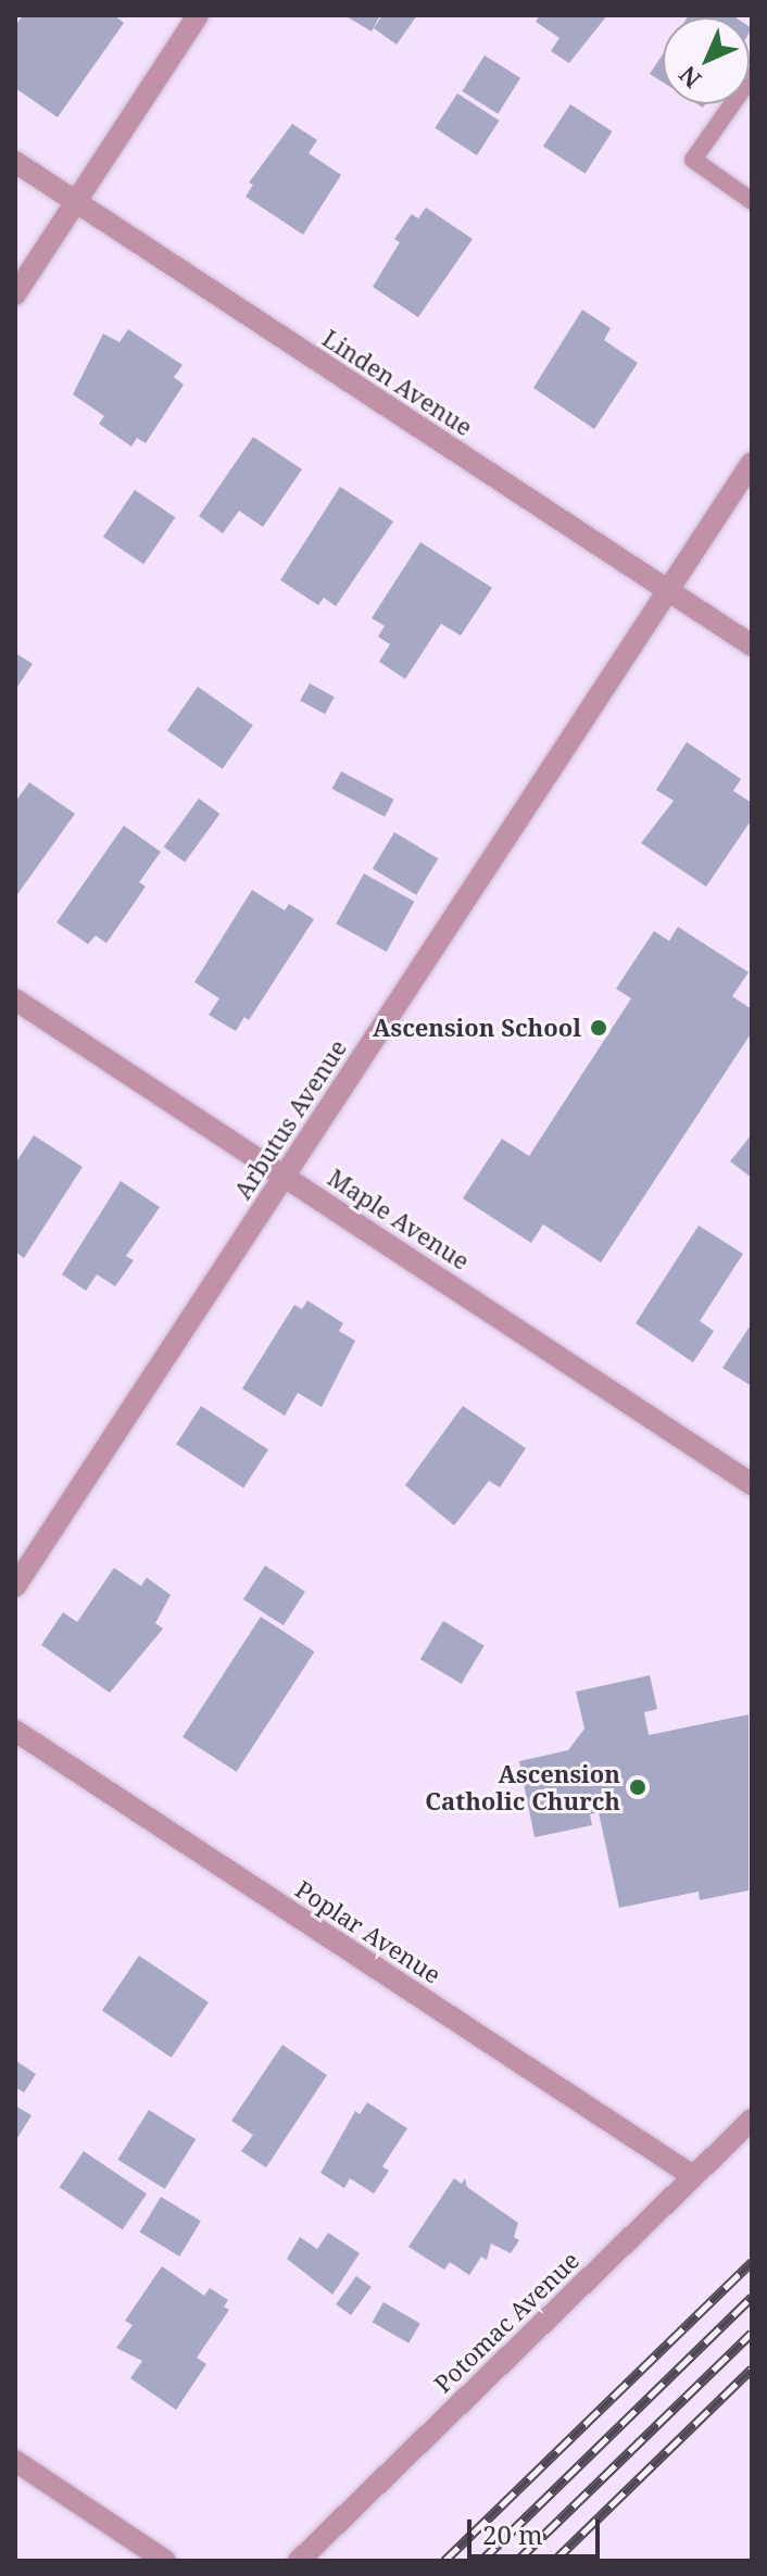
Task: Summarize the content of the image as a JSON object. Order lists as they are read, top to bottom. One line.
{"streets":{"street":["Linden Avenue","Arbutus Avenue","Maple Avenue","Poplar Avenue","Potomac Avenue"]},"crossings":[["Linden Avenue","Arbutus Avenue"],["Arbutus Avenue","Maple Avenue"],["Poplar Avenue","Potomac Avenue"]],"places":["Ascension School","Ascension Catholic Church"],"scale_bar":"20 m","north":"bottom left"}
